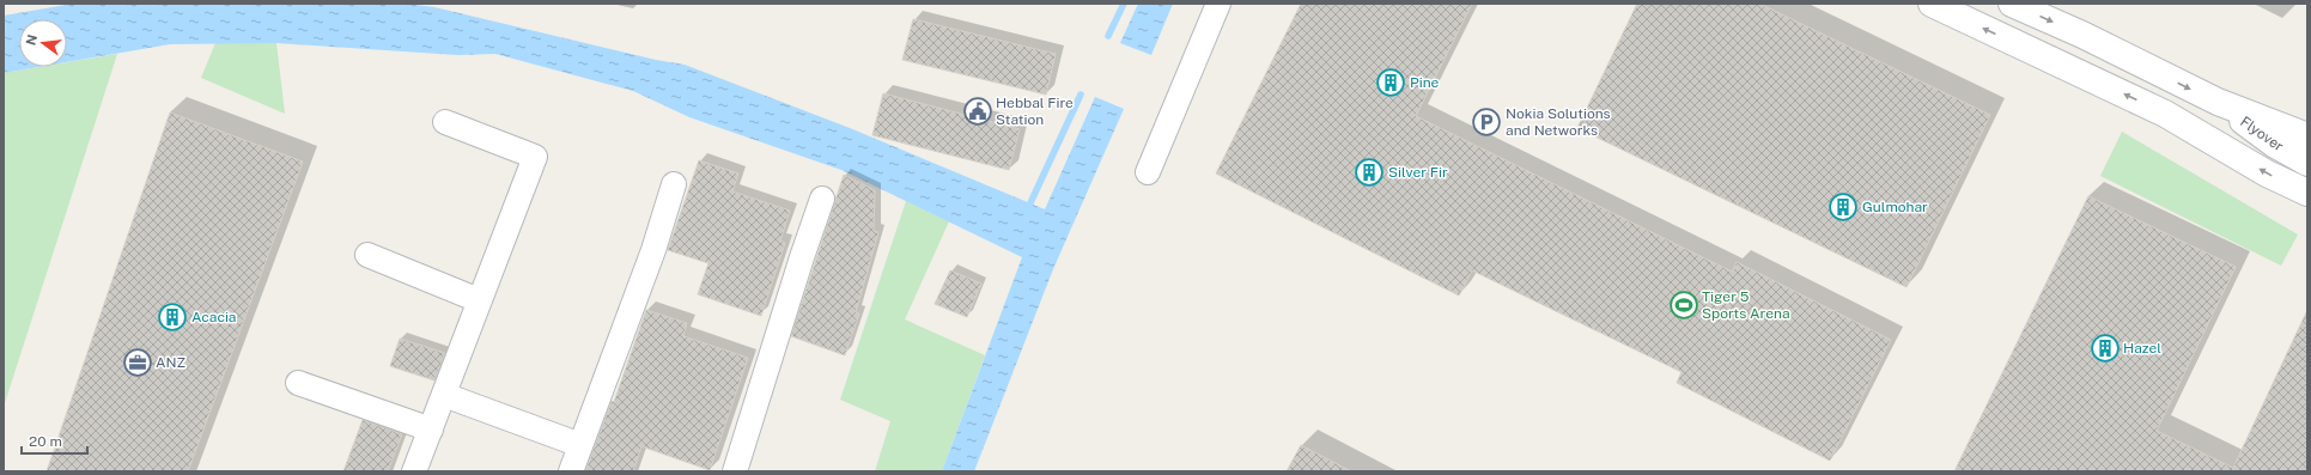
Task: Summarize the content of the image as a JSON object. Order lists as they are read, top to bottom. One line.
{"streets":{"street":["Flyover"]},"places":{"building":["Pine","Silver Fir","Gulmohar","Acacia","Hazel"],"public building":["Hebbal Fire Station"],"parking":["Nokia Solutions and Networks"],"sports":["Tiger 5 Sports Arena"],"office":["ANZ"]},"scale_bar":"20 m","north":"left"}
